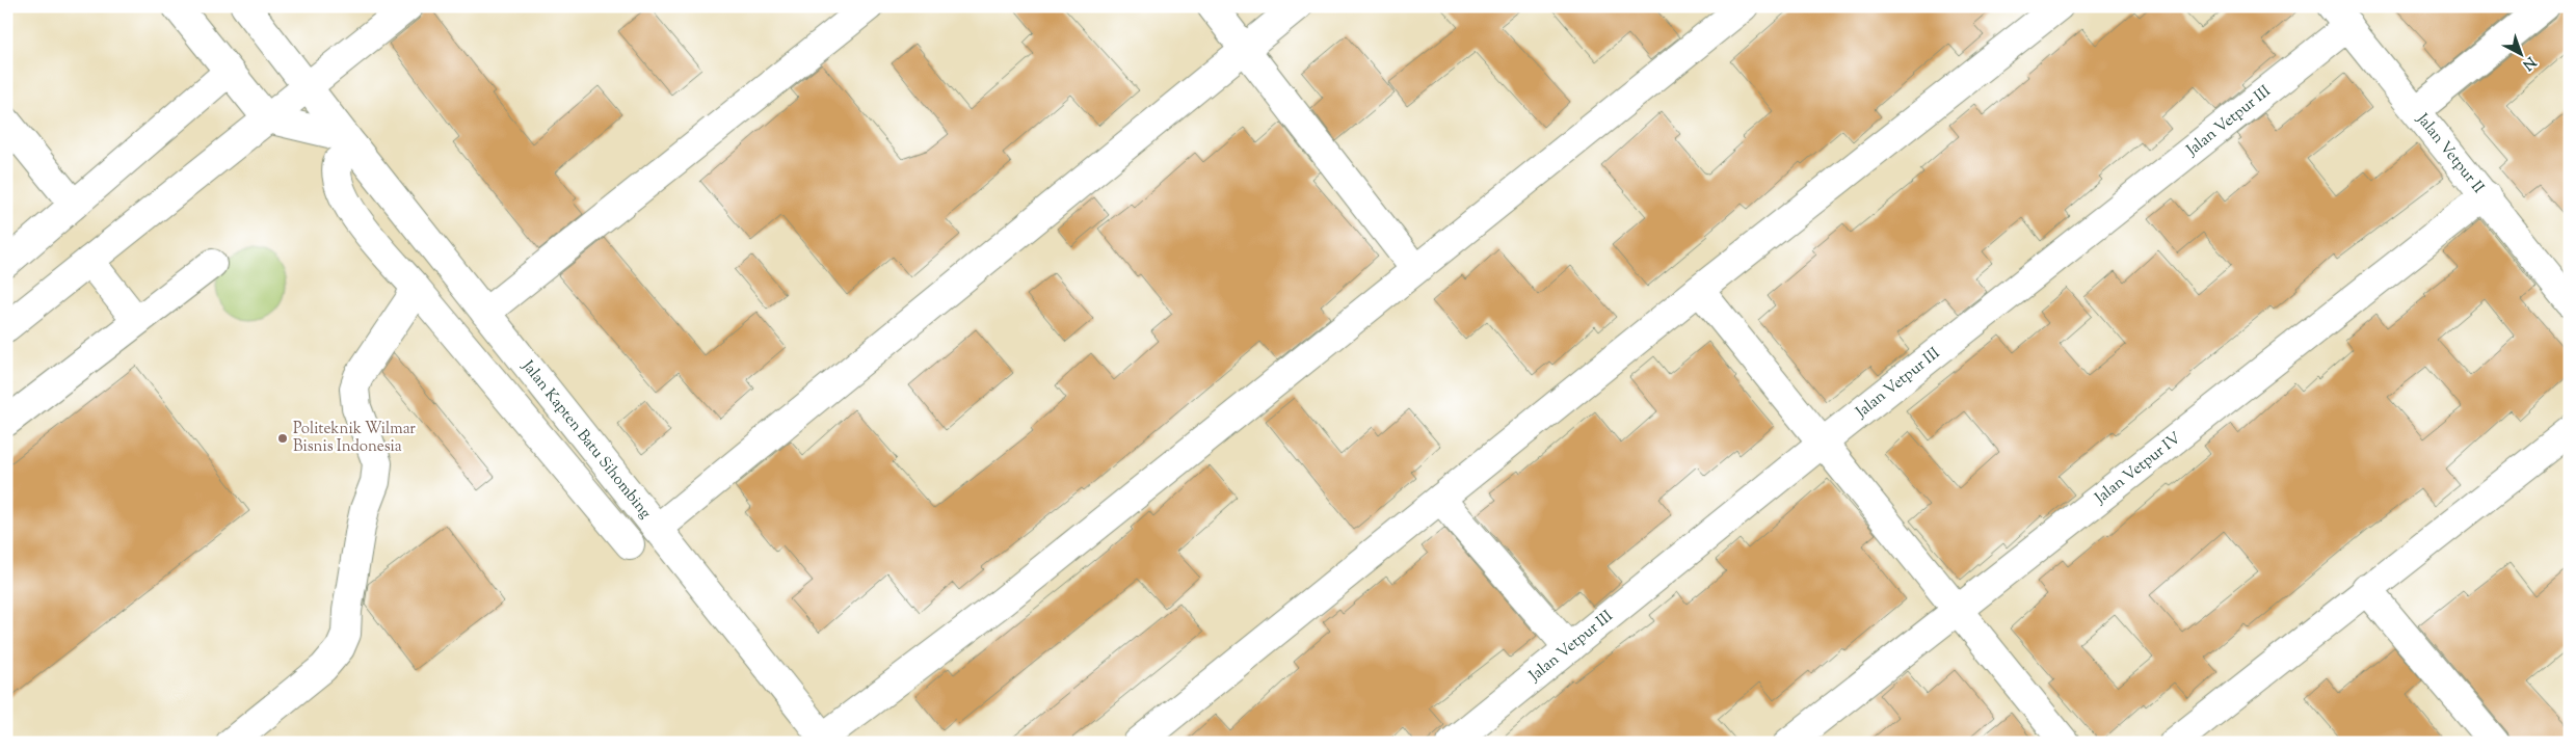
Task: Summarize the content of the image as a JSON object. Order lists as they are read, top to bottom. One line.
{"streets":{"street":["Jalan Vetpur III","Jalan Vetpur II","Jalan Kapten Batu Sihombing","Jalan Vetpur IV"]},"crossings":[["Jalan Vetpur III","Jalan Vetpur II"],["Jalan Vetpur II","Jalan Vetpur IV"]],"places":["Politeknik Wilmar Bisnis Indonesia"],"north":"bottom right"}
